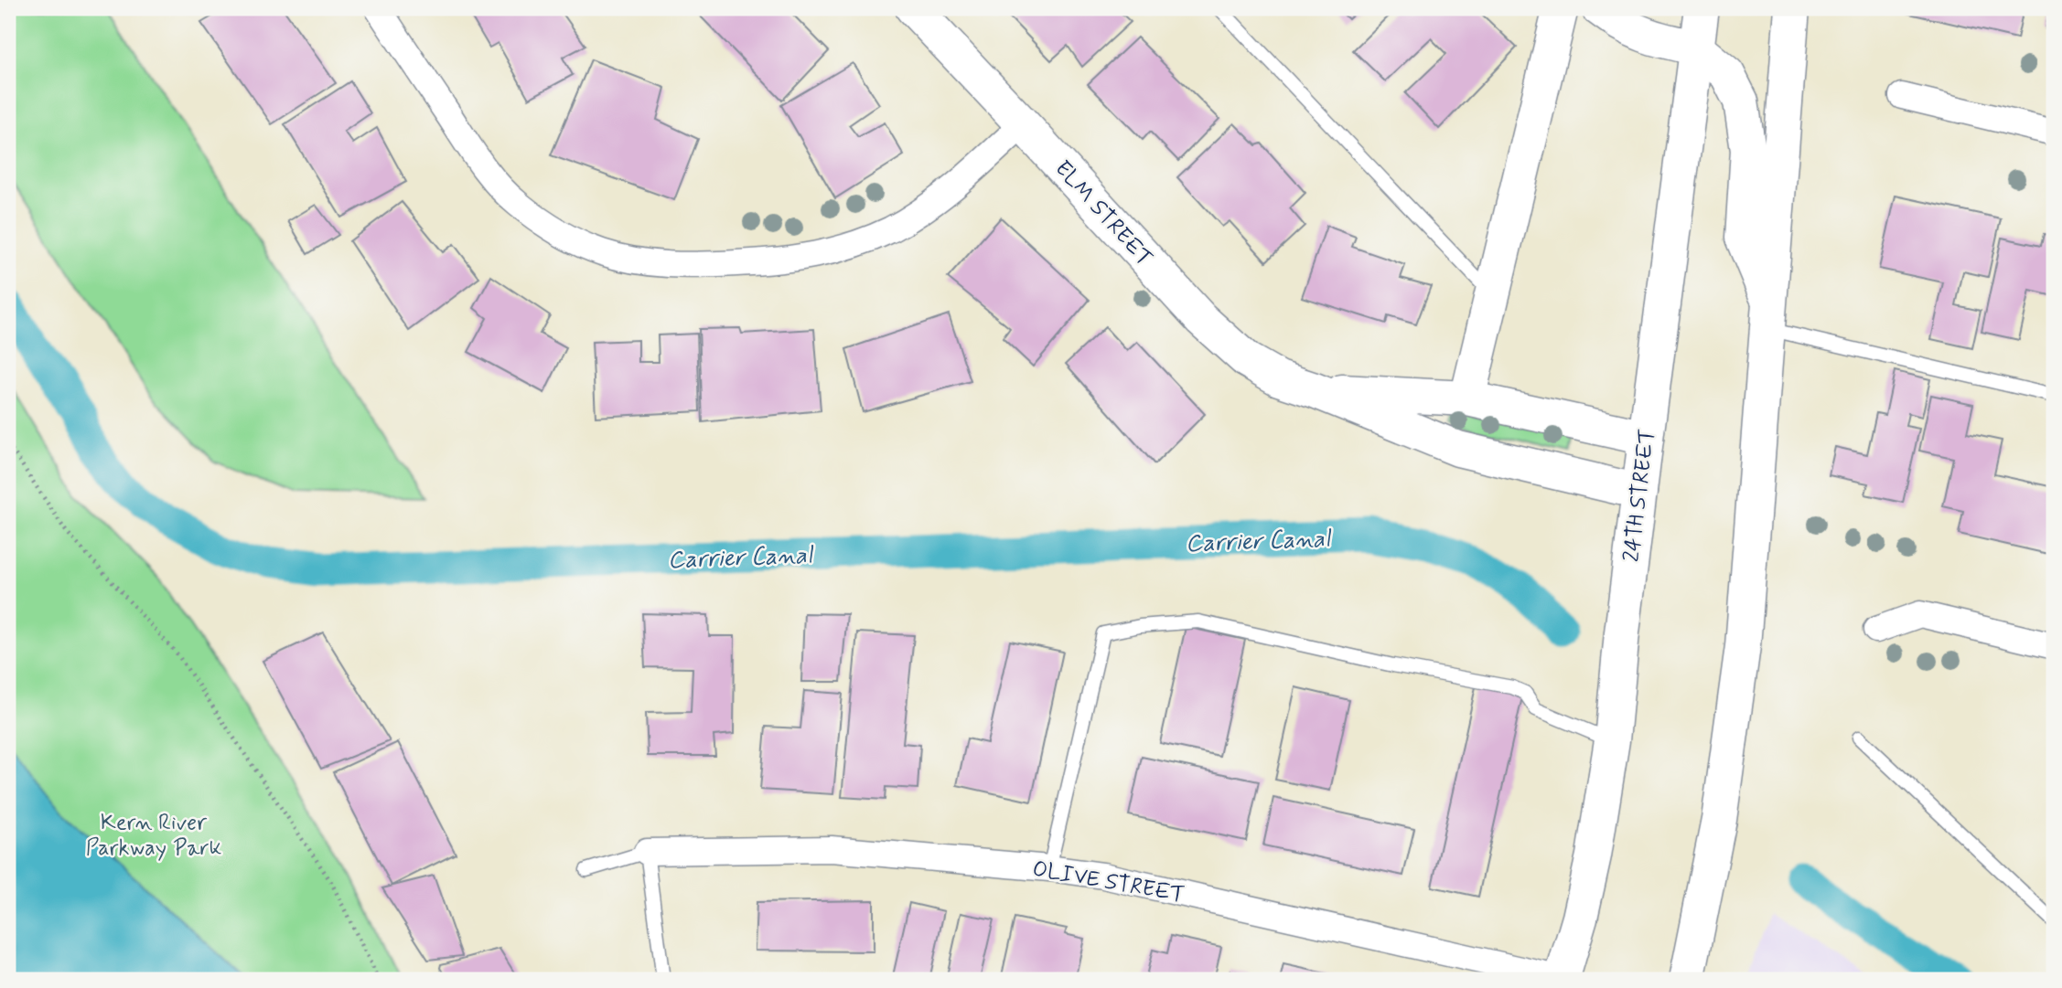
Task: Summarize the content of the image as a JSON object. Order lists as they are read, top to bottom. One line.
{"streets":{"main road":["ELM STREET","24TH STREET"],"street":["OLIVE STREET"]},"crossings":[["ELM STREET","24TH STREET"],["24TH STREET","OLIVE STREET"]],"water":["Carrier Canal"],"parks":["Kern River Parkway Park"]}
